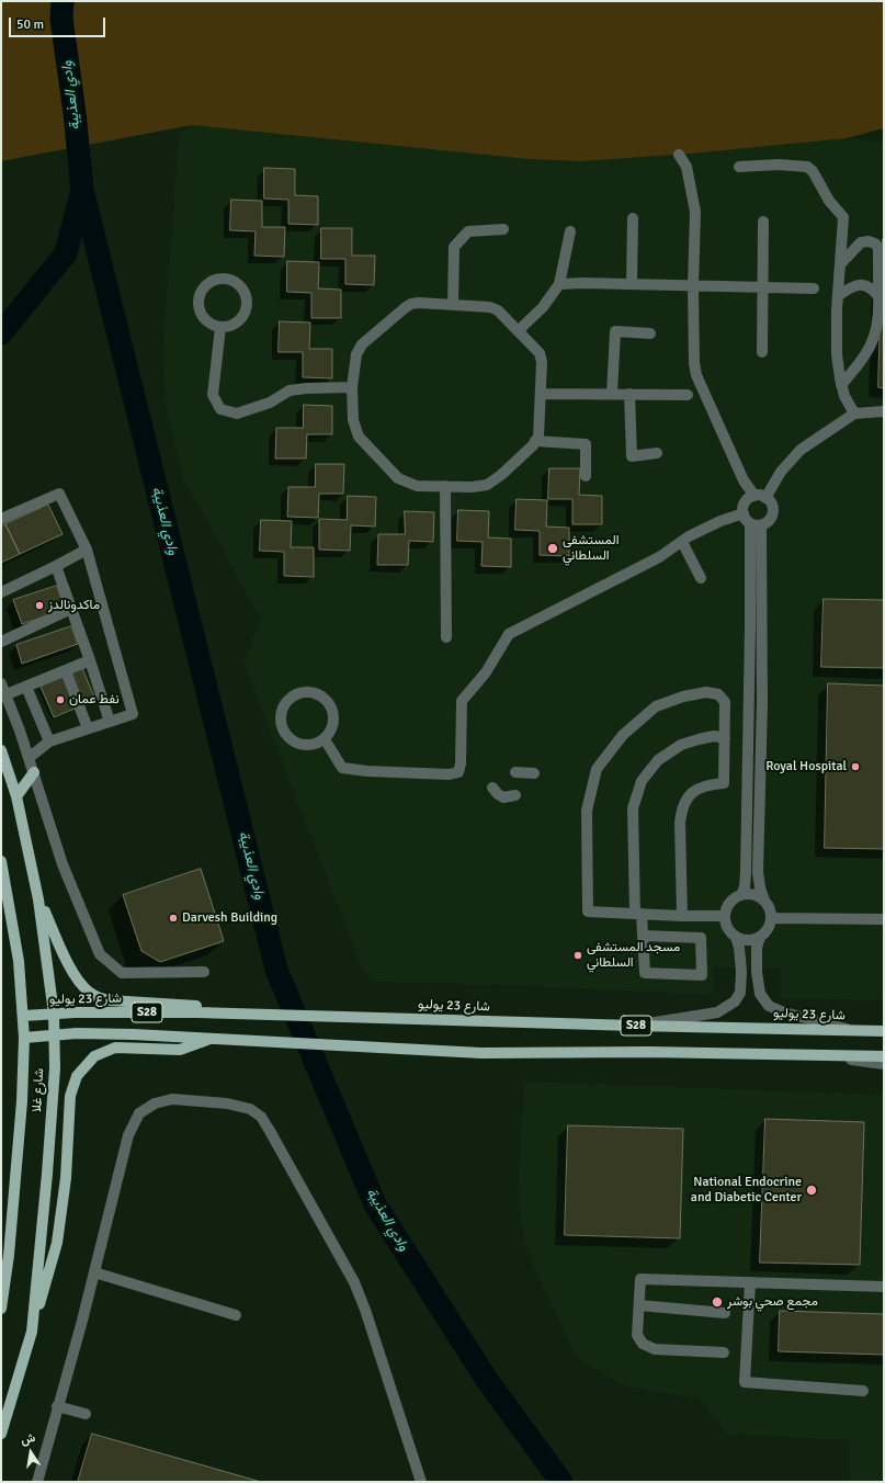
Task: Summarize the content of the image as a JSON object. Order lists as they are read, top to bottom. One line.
{"streets":{"main road":["شارع 23 يوليو","S28","شارع غلا"]},"crossings":[["شارع 23 يوليو","شارع غلا"],["S28","شارع غلا"]],"water":["وادي العذيبة"],"places":["المستشفى السلطاني","ماكدونالدز","نفط عمان","Royal Hospital","Darvesh Building","مسجد المستشفى السلطاني","National Endocrine and Diabetic Center","مجمع صحي بوشر"],"scale_bar":"50 m","north":"top"}
